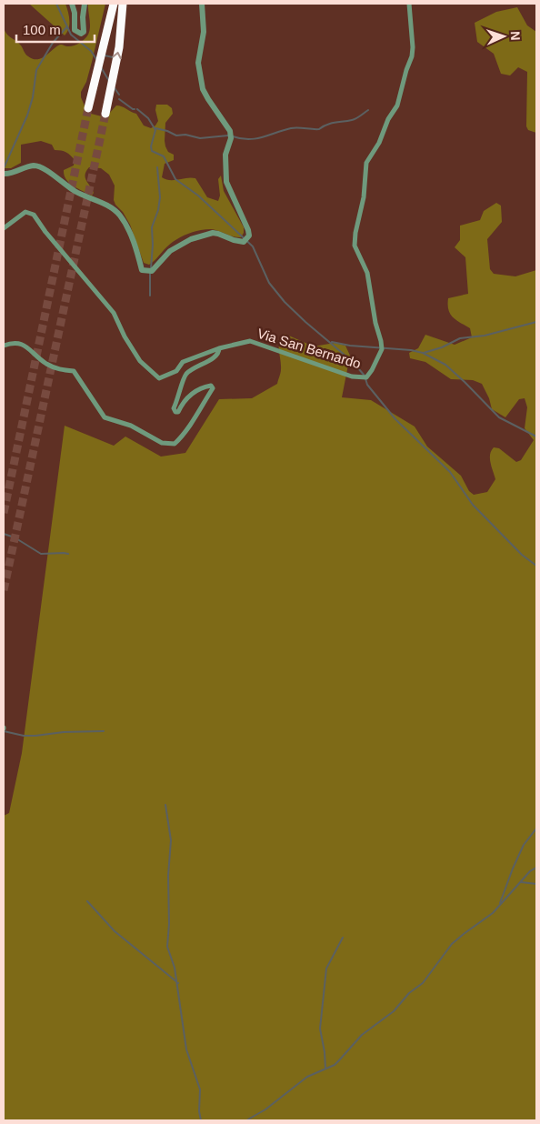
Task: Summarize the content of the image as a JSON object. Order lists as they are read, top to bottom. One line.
{"streets":{"street":["Via San Bernardo"]},"scale_bar":"100 m","north":"right"}
